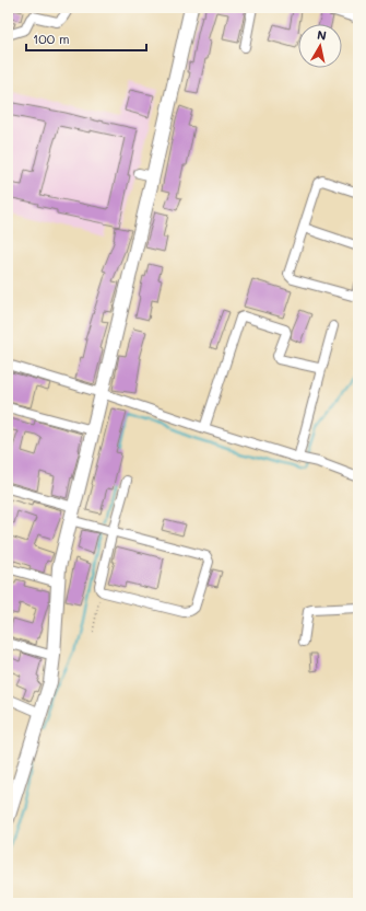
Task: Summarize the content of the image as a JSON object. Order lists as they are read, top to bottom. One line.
{"scale_bar":"100 m","north":"top"}
